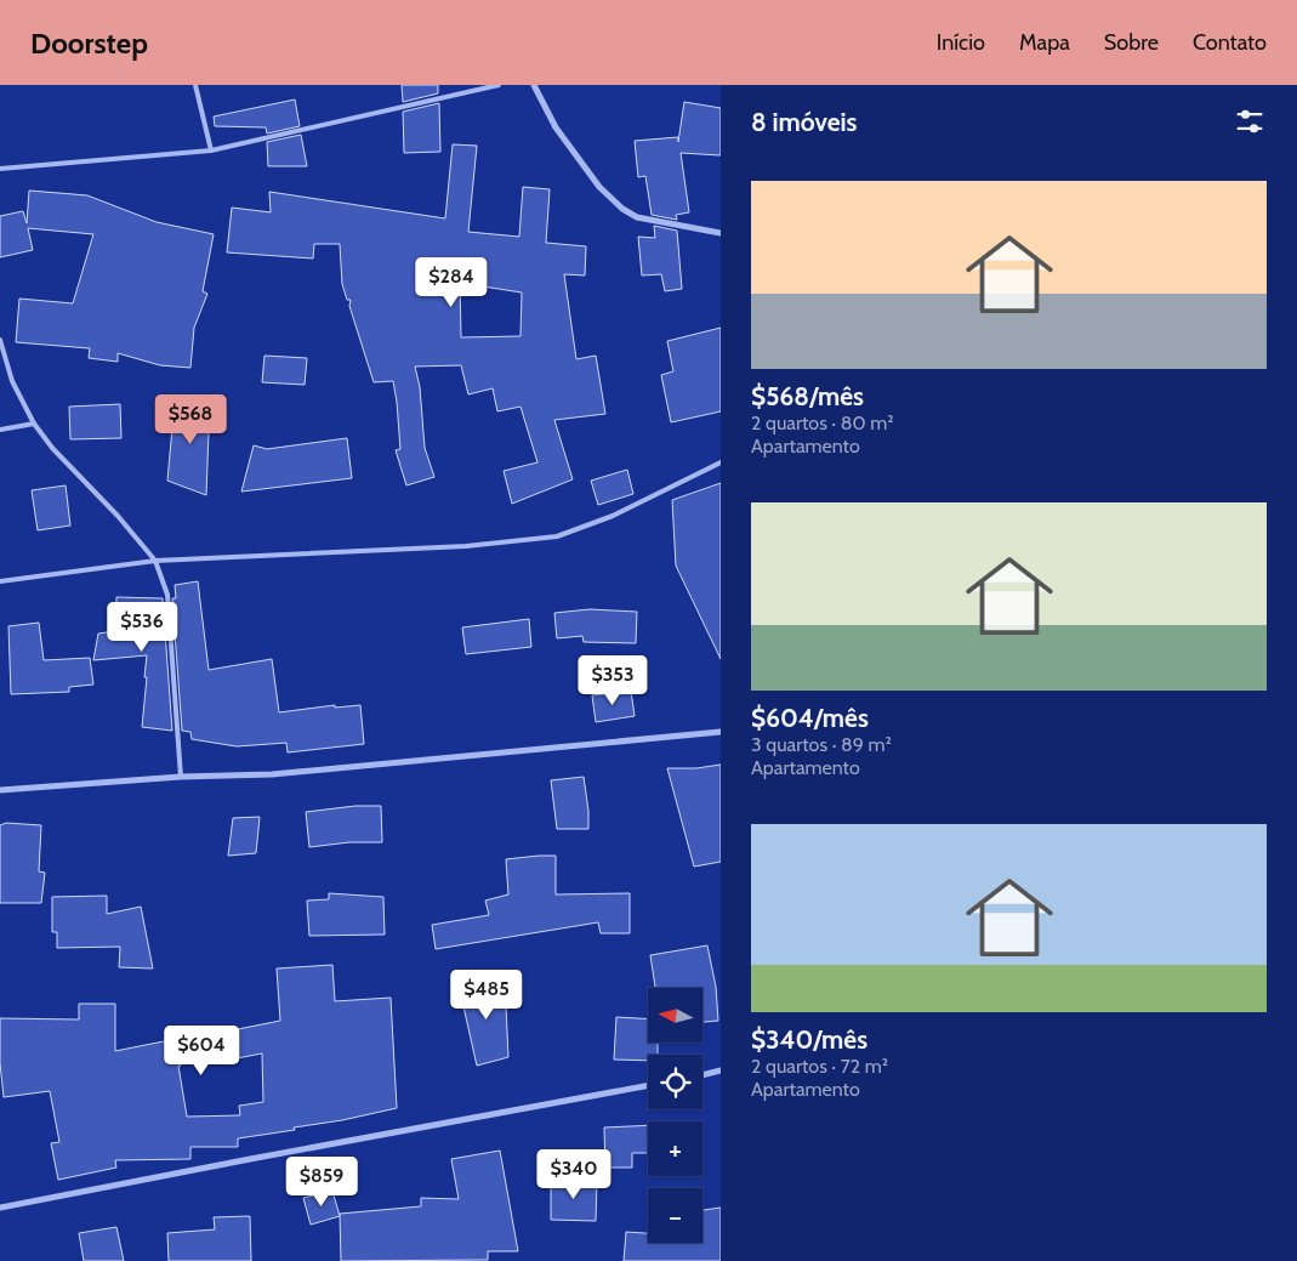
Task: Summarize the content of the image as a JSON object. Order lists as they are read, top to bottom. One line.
{"north":"left","page":{"header":"Doorstep","nav":["Início","Mapa","Sobre","Contato"],"heading":"8 imóveis","list":[{"name":"$568/mês","note":"2 quartos · 80 m² · Apartamento"},{"name":"$604/mês","note":"3 quartos · 89 m² · Apartamento"},{"name":"$340/mês","note":"2 quartos · 72 m² · Apartamento"}],"price":["$284","$568","$536","$353","$485","$604","$340","$859"],"map_buttons":["+","−"]}}
